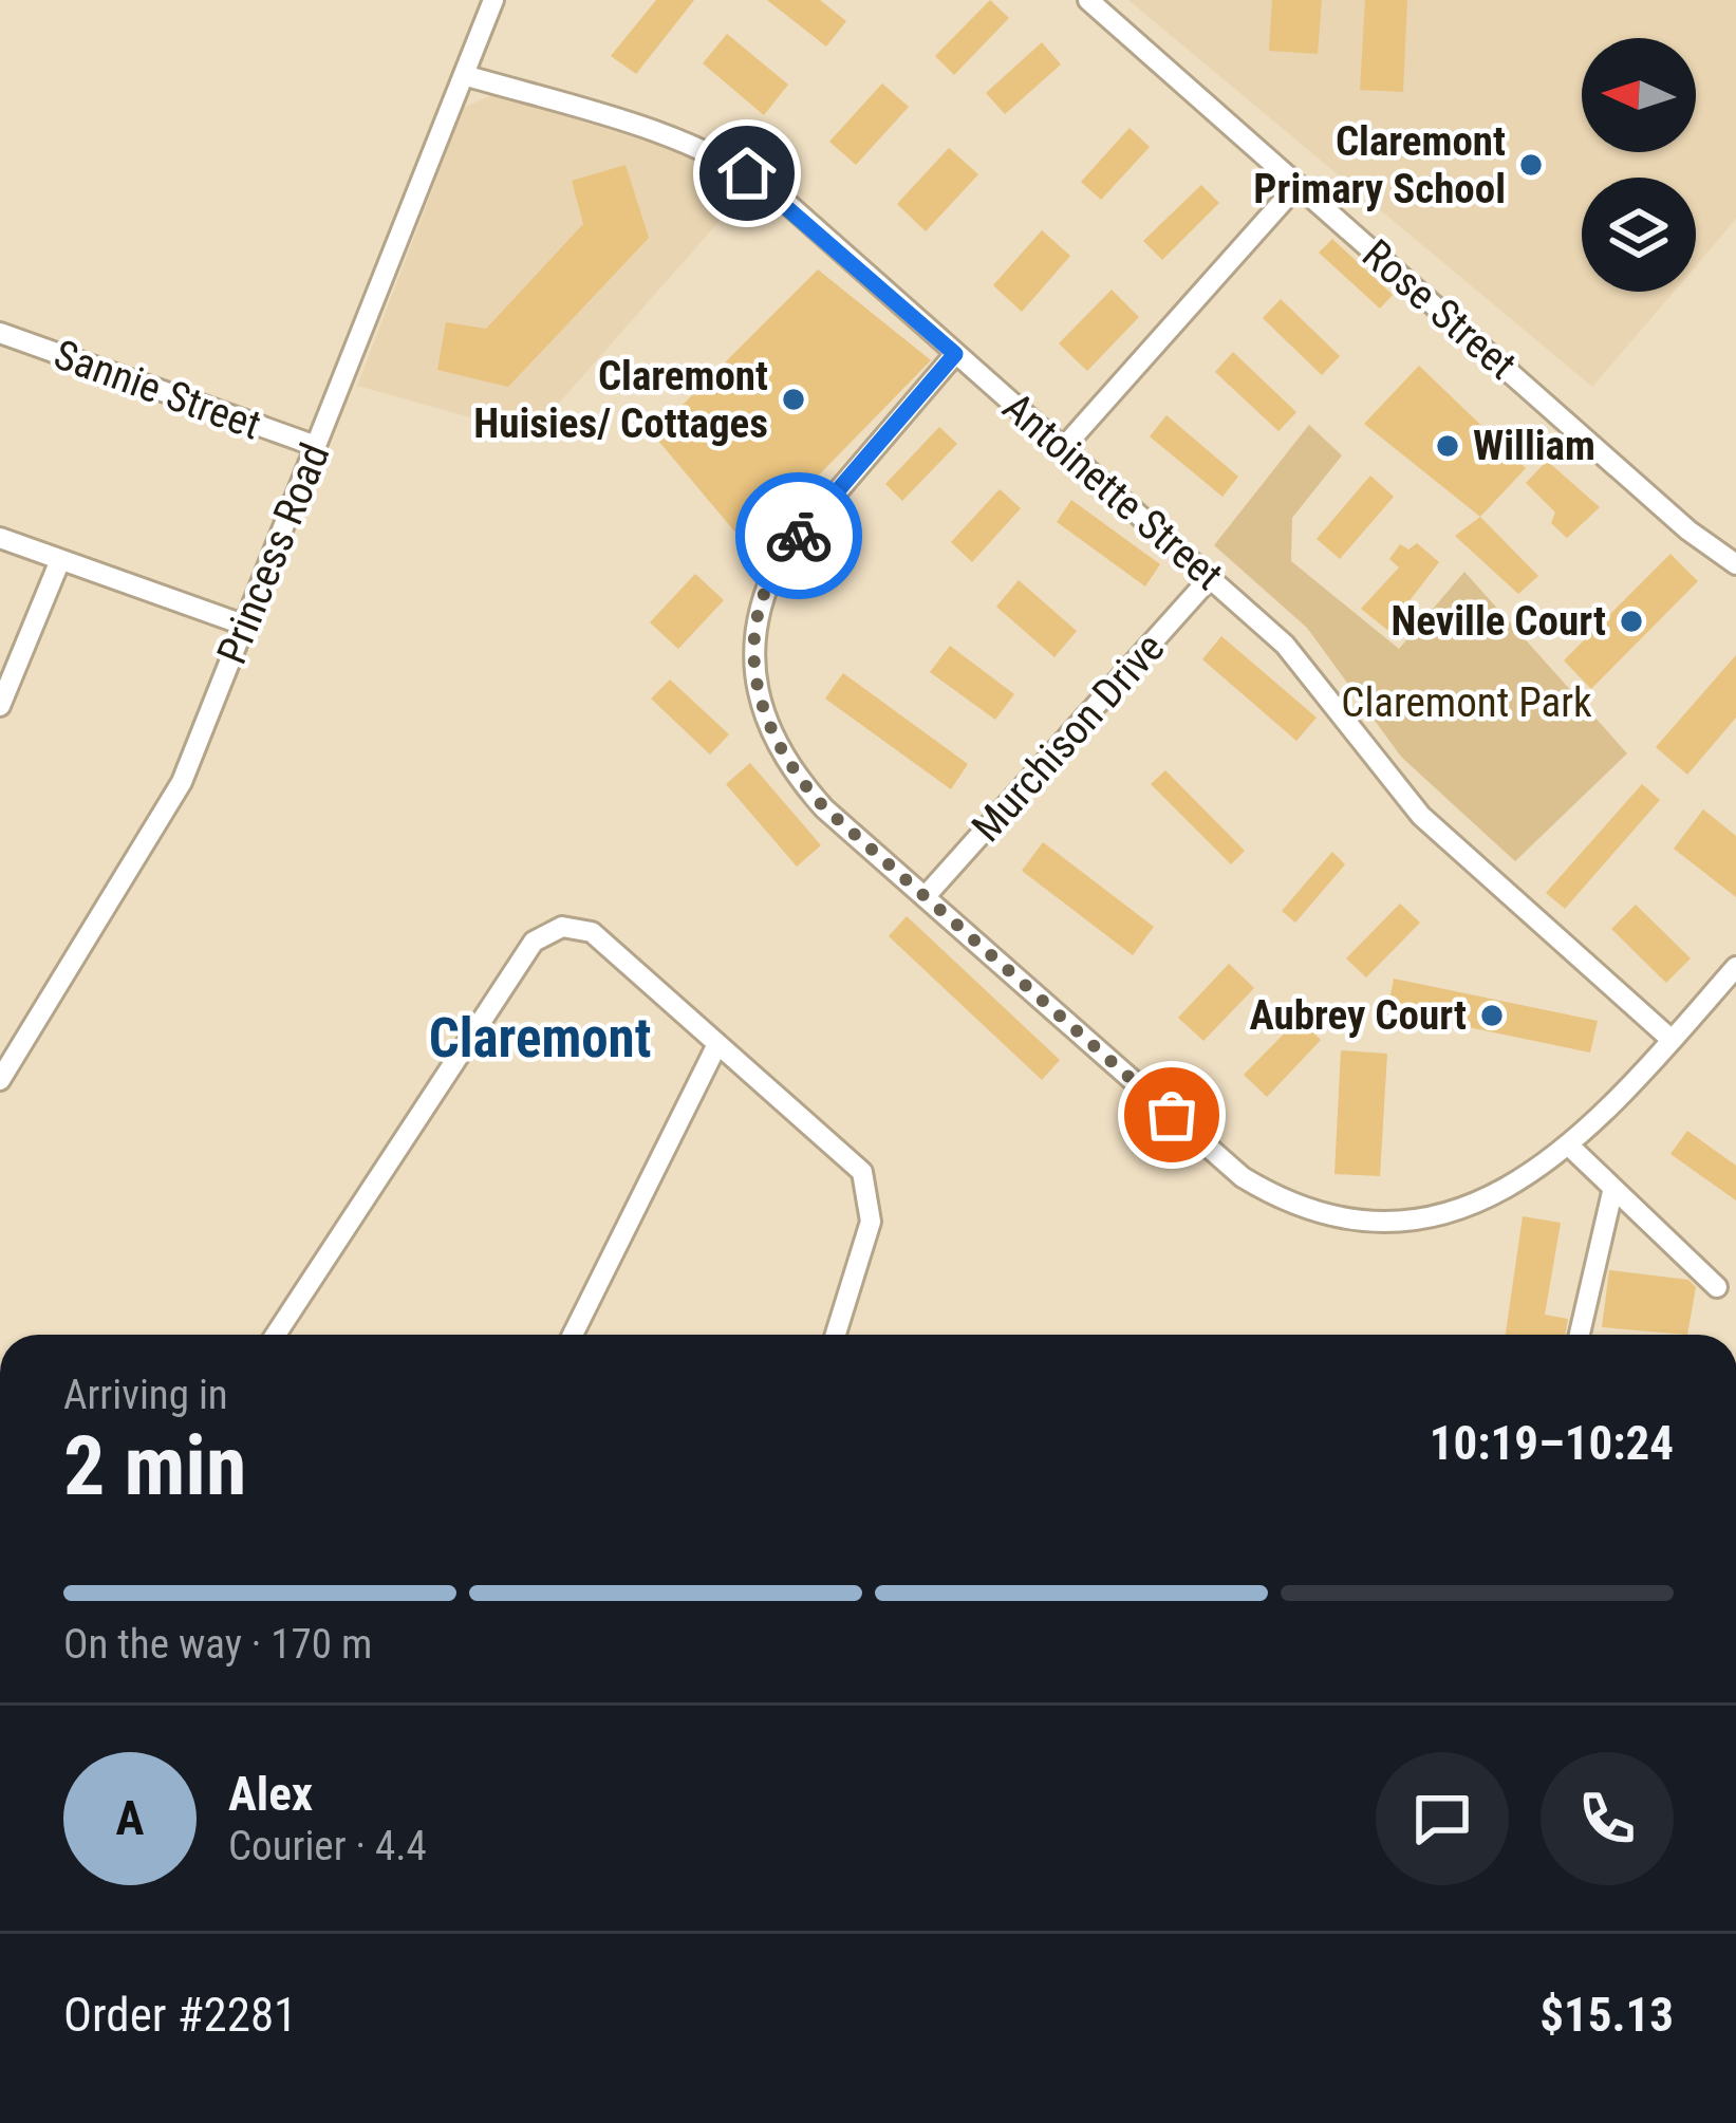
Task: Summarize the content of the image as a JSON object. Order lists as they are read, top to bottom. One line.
{"streets":{"street":["Rose Street","Sannie Street","Antoinette Street","Princess Road","Murchison Drive"]},"crossings":[["Sannie Street","Princess Road"],["Antoinette Street","Princess Road"],["Antoinette Street","Murchison Drive"]],"districts":["Claremont"],"parks":["Claremont Park"],"places":["Claremont Primary School","Claremont Huisies/ Cottages","William","Neville Court","Aubrey Court"],"north":"left","page":{"heading":["2 min","Arriving in","10:19–10:24"],"panel":["Alex","Courier · 4.4","Order #2281","$15.13"],"bar":"On the way · 170 m","round":"A"}}
